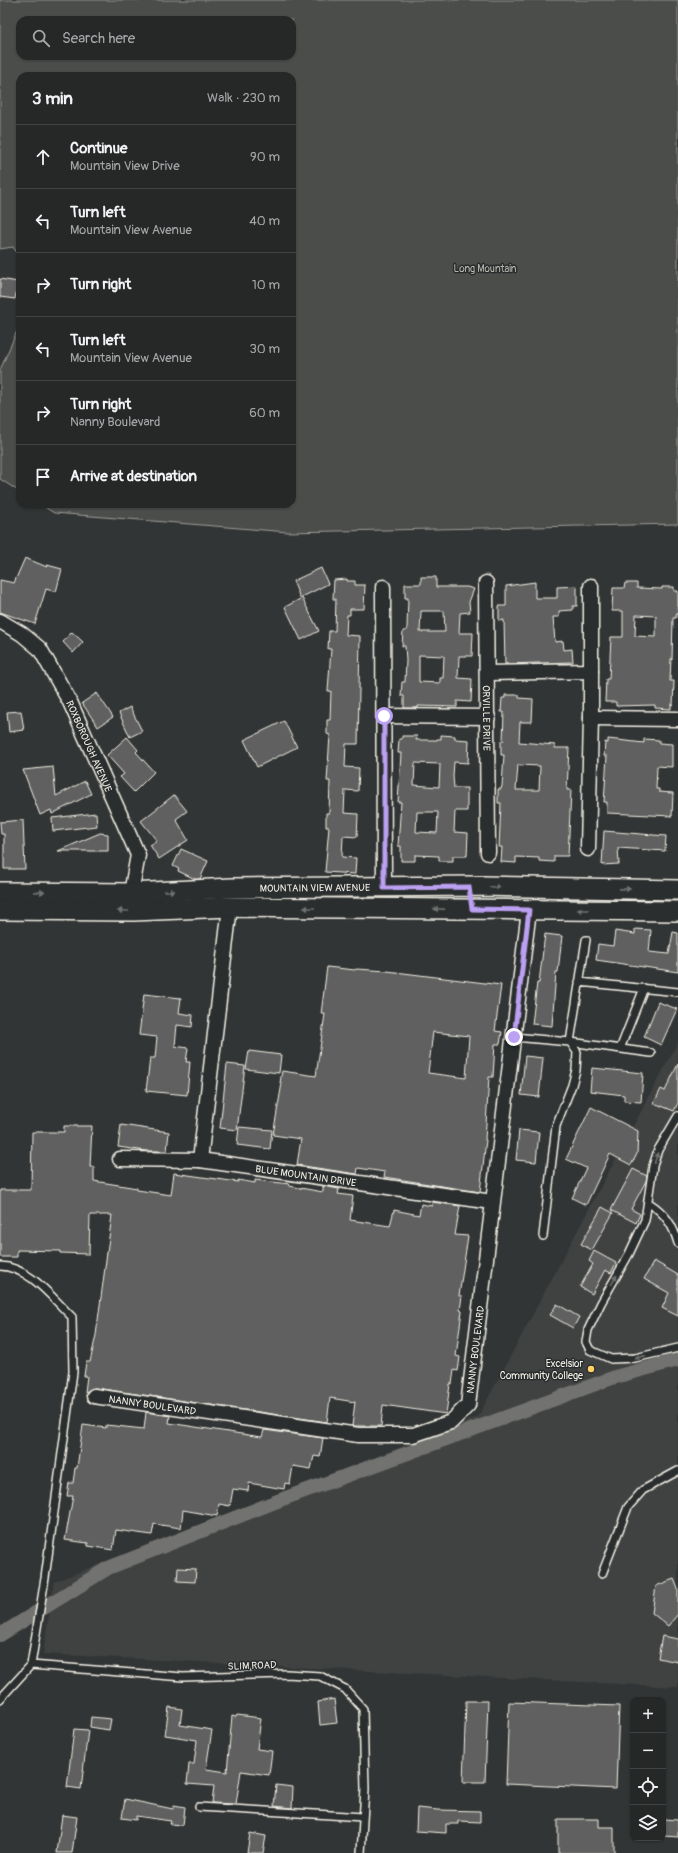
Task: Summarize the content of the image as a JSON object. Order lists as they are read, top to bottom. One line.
{"streets":{"main road":["MOUNTAIN VIEW AVENUE"],"street":["ORVILLE DRIVE","ROXBOROUGH AVENUE","BLUE MOUNTAIN DRIVE","NANNY BOULEVARD"],"lane":["SLIM ROAD"]},"crossings":[["ROXBOROUGH AVENUE","MOUNTAIN VIEW AVENUE"],["MOUNTAIN VIEW AVENUE","NANNY BOULEVARD"],["BLUE MOUNTAIN DRIVE","NANNY BOULEVARD"]],"parks":["Long Mountain"],"places":["Excelsior Community College"],"page":{"search":"Search here","heading":["3 min","Walk · 230 m"],"list":[["Continue","Mountain View Drive","90 m"],["Turn left","Mountain View Avenue","40 m"],["Turn right","10 m"],["Turn left","Mountain View Avenue","30 m"],["Turn right","Nanny Boulevard","60 m"],"Arrive at destination"],"map_buttons":["+","−"]}}
